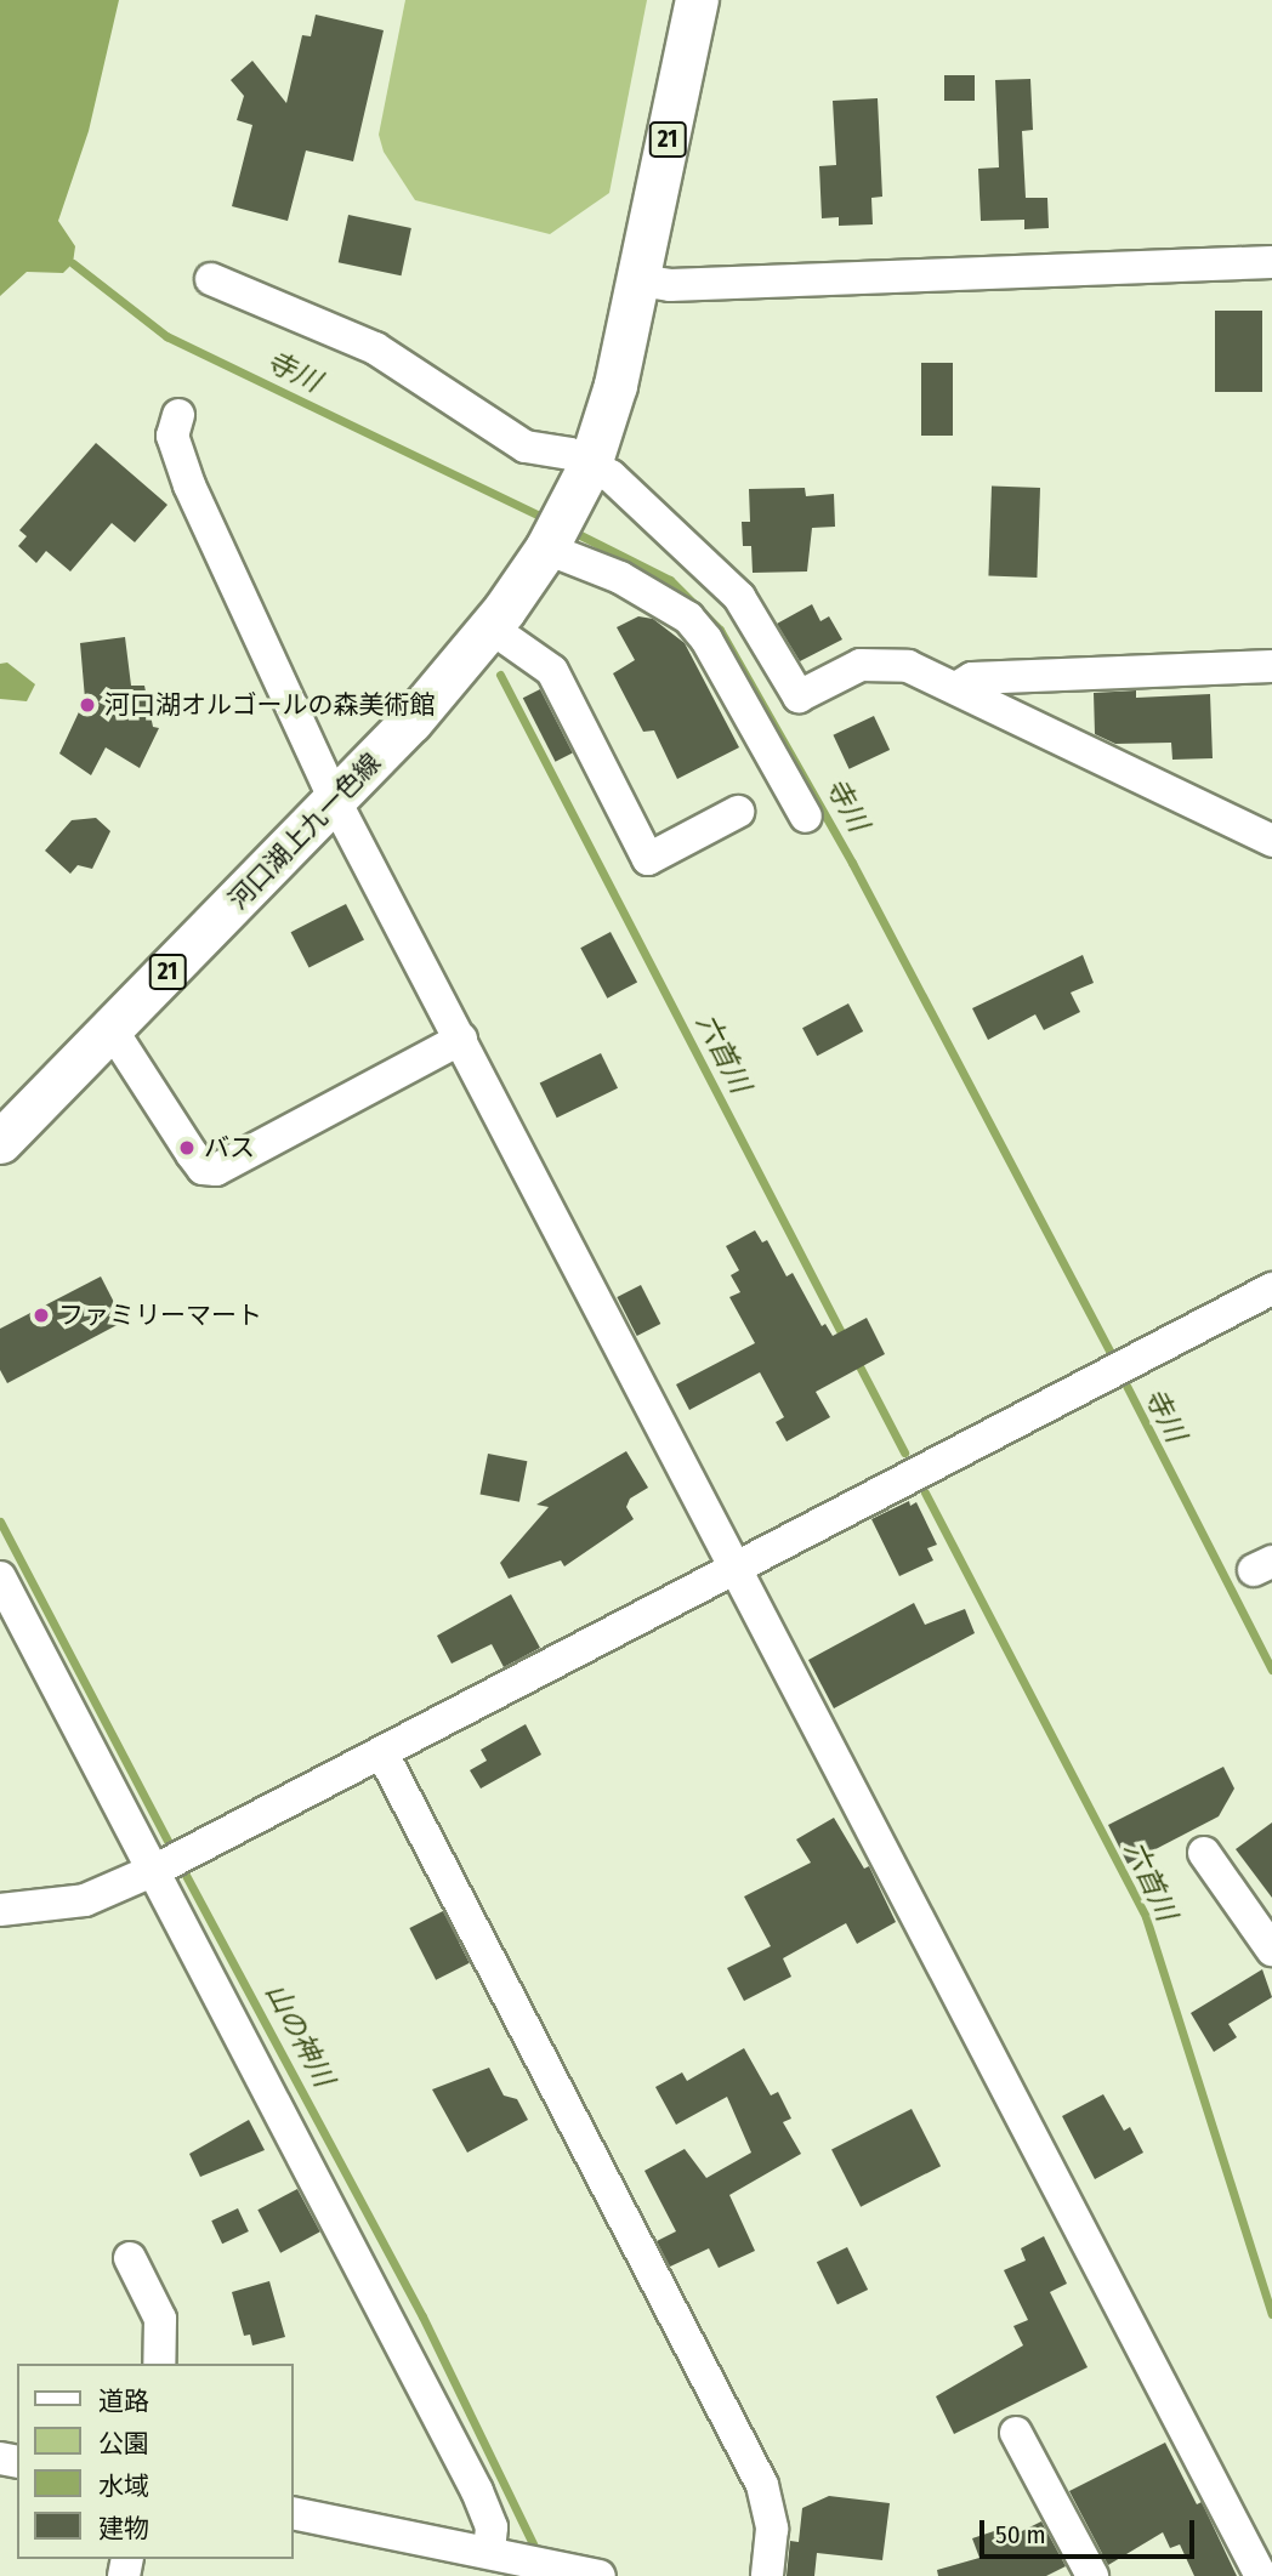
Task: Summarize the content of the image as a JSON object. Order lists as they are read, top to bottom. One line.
{"streets":{"main road":["21","河口湖上九一色線"]},"water":["寺川","六首川","山の神川"],"places":["河口湖オルゴールの森美術館","バス","ファミリーマート"],"legend":["道路","公園","水域","建物"],"scale_bar":"50 m"}
